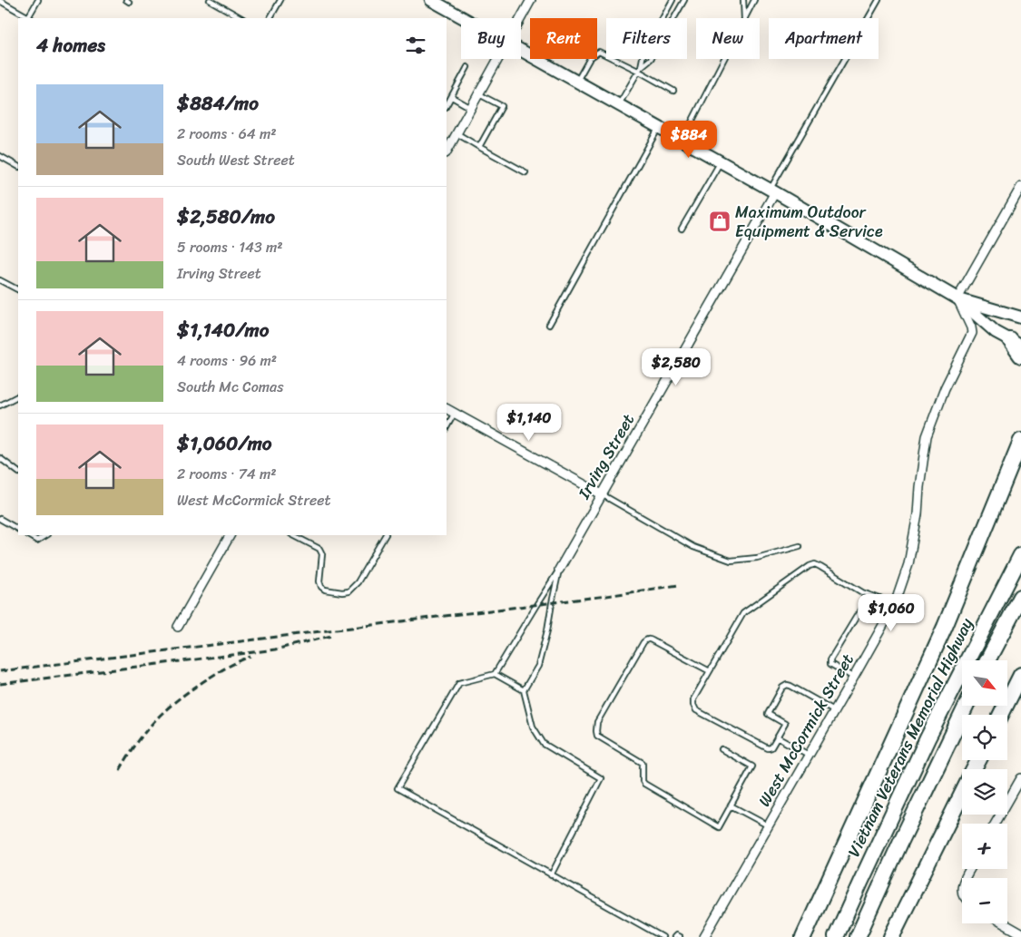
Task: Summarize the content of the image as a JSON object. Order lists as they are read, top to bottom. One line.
{"streets":{"highway":["Vietnam Veterans Memorial Highway"],"street":["Irving Street","West McCormick Street"]},"places":{"shop":["Maximum Outdoor Equipment & Service"]},"north":"bottom right","page":{"chip":["Buy","Rent","Filters","New","Apartment"],"heading":"4 homes","list":[{"name":"$884/mo","note":"2 rooms · 64 m² · South West Street"},{"name":"$2,580/mo","note":"5 rooms · 143 m² · Irving Street"},{"name":"$1,140/mo","note":"4 rooms · 96 m² · South Mc Comas"},{"name":"$1,060/mo","note":"2 rooms · 74 m² · West McCormick Street"}],"price":["$884","$2,580","$1,140","$1,060"],"map_buttons":["+","−"]}}
